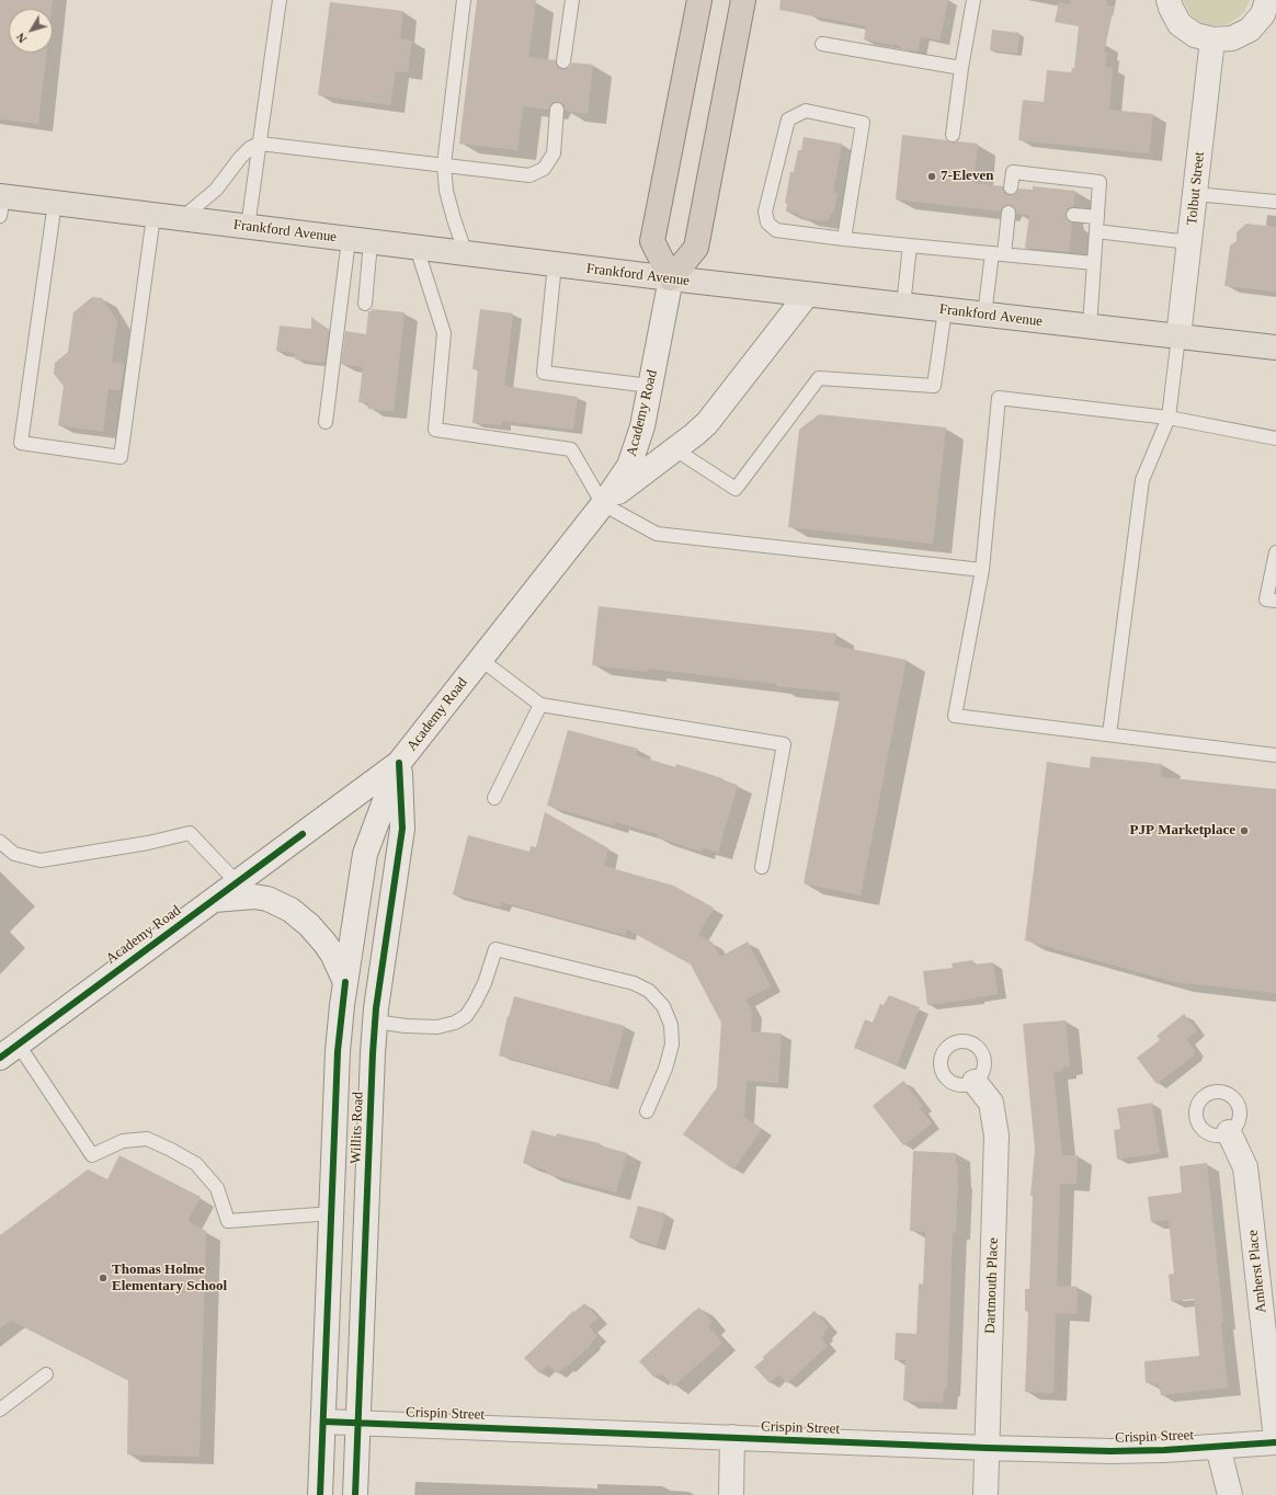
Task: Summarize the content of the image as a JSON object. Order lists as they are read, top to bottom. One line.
{"streets":{"main road":["Tolbut Street","Frankford Avenue","Academy Road","Willits Road","Amherst Place","Dartmouth Place","Crispin Street"]},"crossings":[["Tolbut Street","Frankford Avenue"],["Frankford Avenue","Academy Road"],["Academy Road","Willits Road"],["Willits Road","Crispin Street"],["Amherst Place","Crispin Street"],["Dartmouth Place","Crispin Street"]],"places":["7-Eleven","PJP Marketplace","Thomas Holme Elementary School"],"north":"bottom left"}
